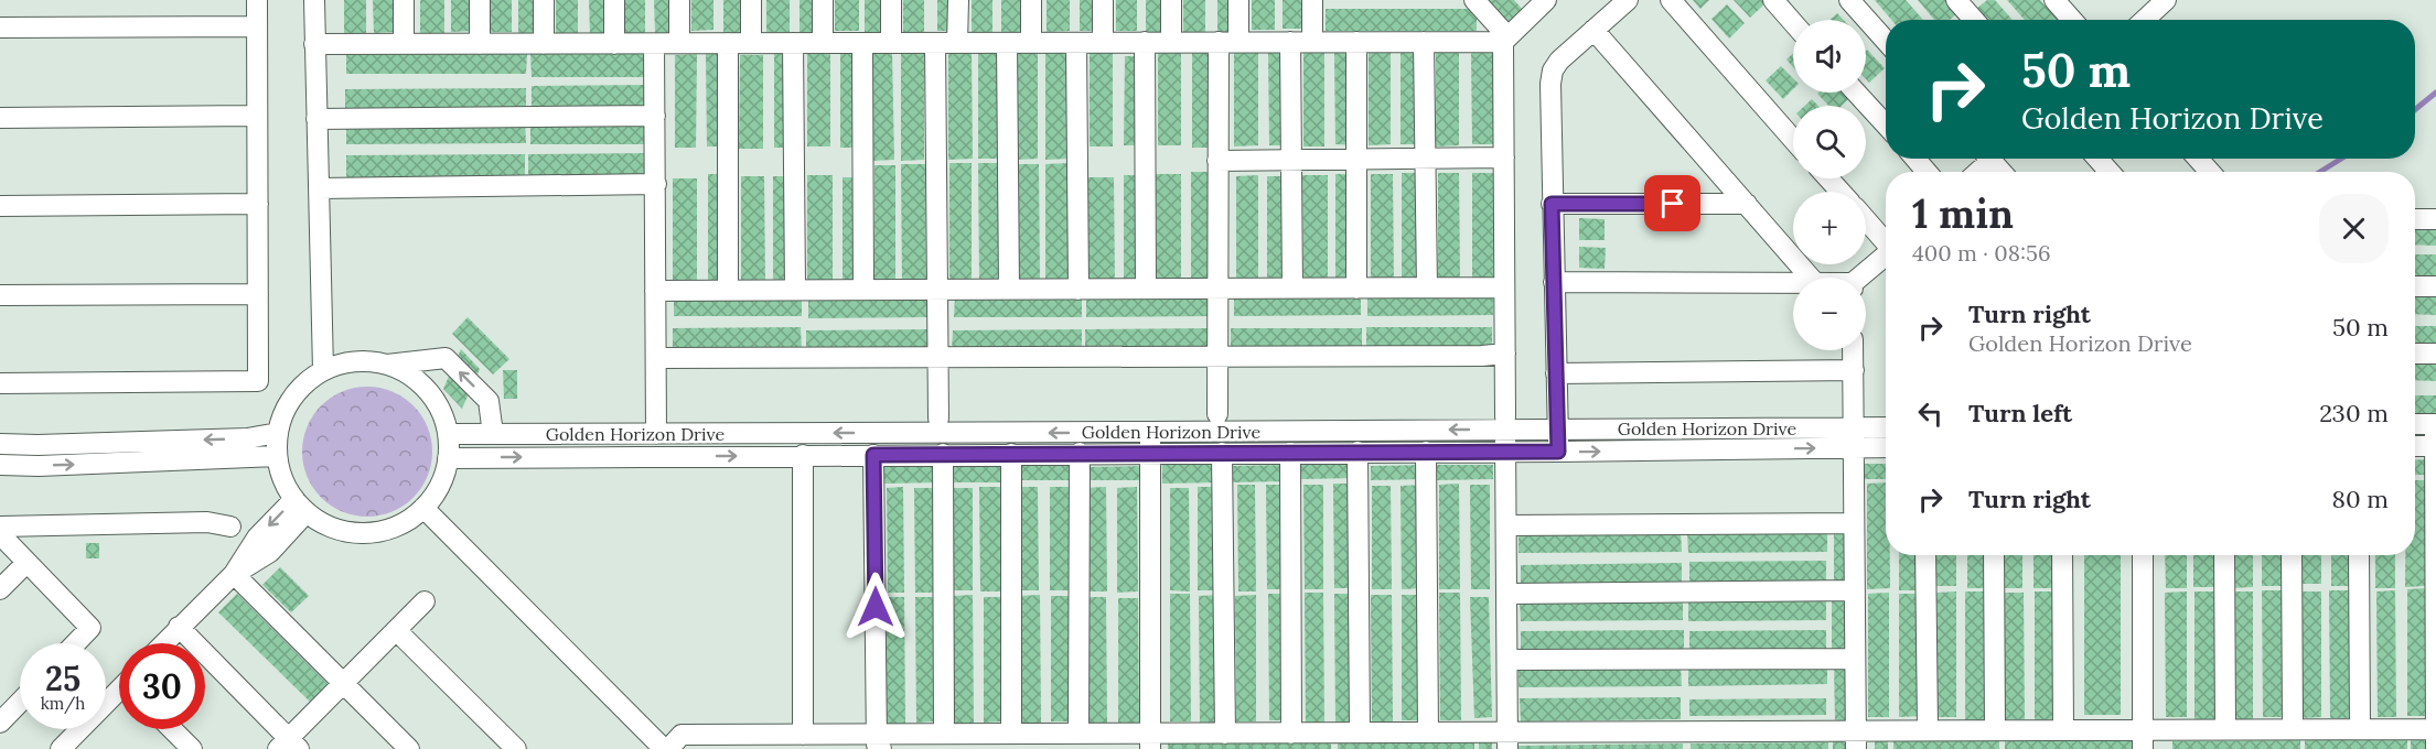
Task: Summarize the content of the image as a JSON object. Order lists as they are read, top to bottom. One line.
{"streets":{"street":["Golden Horizon Drive"]},"page":{"map_buttons":["+","−"],"turn":["50 m","Golden Horizon Drive"],"heading":["1 min","400 m · 08:56"],"list":[{"name":"Turn right","note":"Golden Horizon Drive","value":"50 m"},{"name":"Turn left","value":"230 m"},{"name":"Turn right","value":"80 m"}],"speed":"25 km/h","limit":"30"}}
